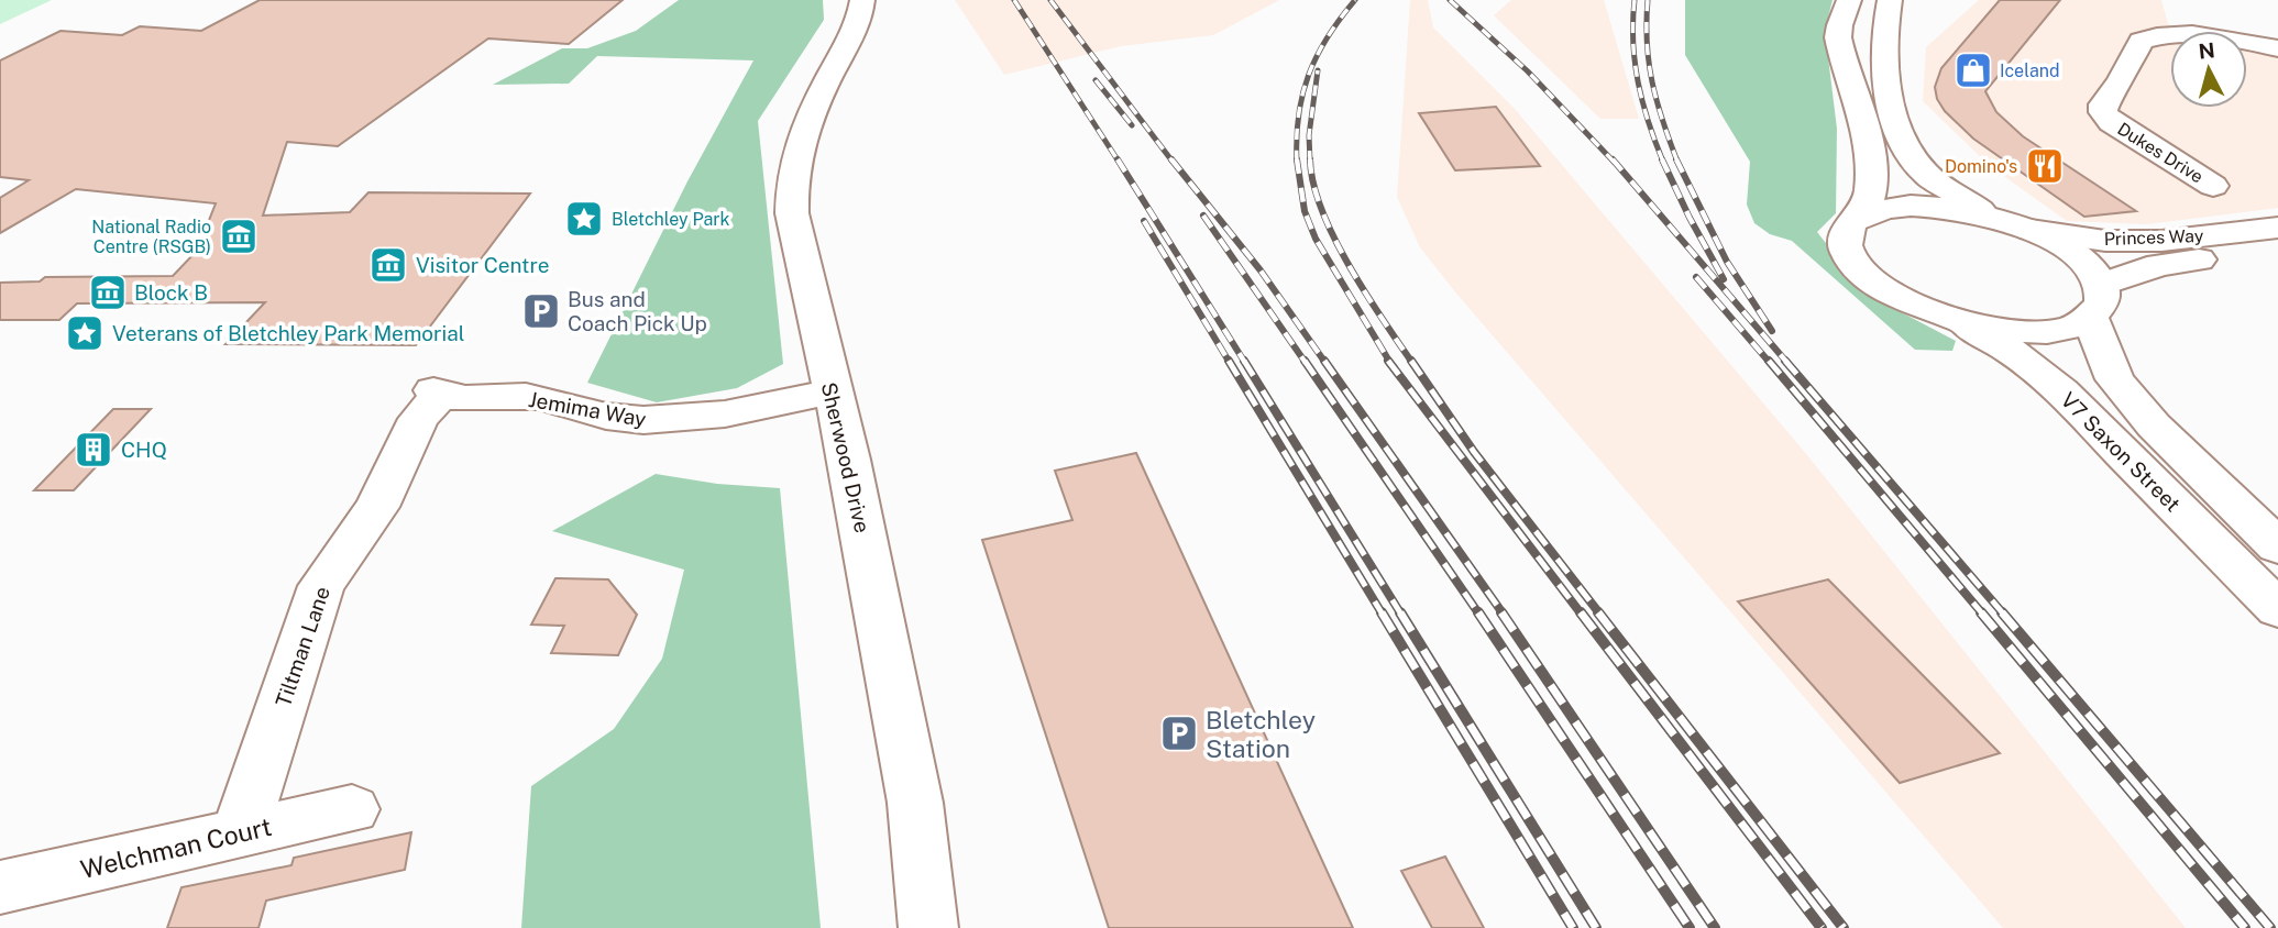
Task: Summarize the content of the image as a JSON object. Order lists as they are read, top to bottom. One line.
{"streets":{"street":["Dukes Drive","Princes Way","Jemima Way","V7 Saxon Street","Sherwood Drive","Tiltman Lane","Welchman Court"]},"crossings":[["Princes Way","V7 Saxon Street"],["Jemima Way","Sherwood Drive"],["Jemima Way","Tiltman Lane"],["Tiltman Lane","Welchman Court"]],"places":{"shop":["Iceland"],"restaurant":["Domino's"],"place":["Bletchley Park","Veterans of Bletchley Park Memorial"],"museum":["National Radio Centre (RSGB)","Visitor Centre","Block B"],"parking":["Bus and Coach Pick Up","Bletchley Station"],"building":["CHQ"]},"north":"top"}
